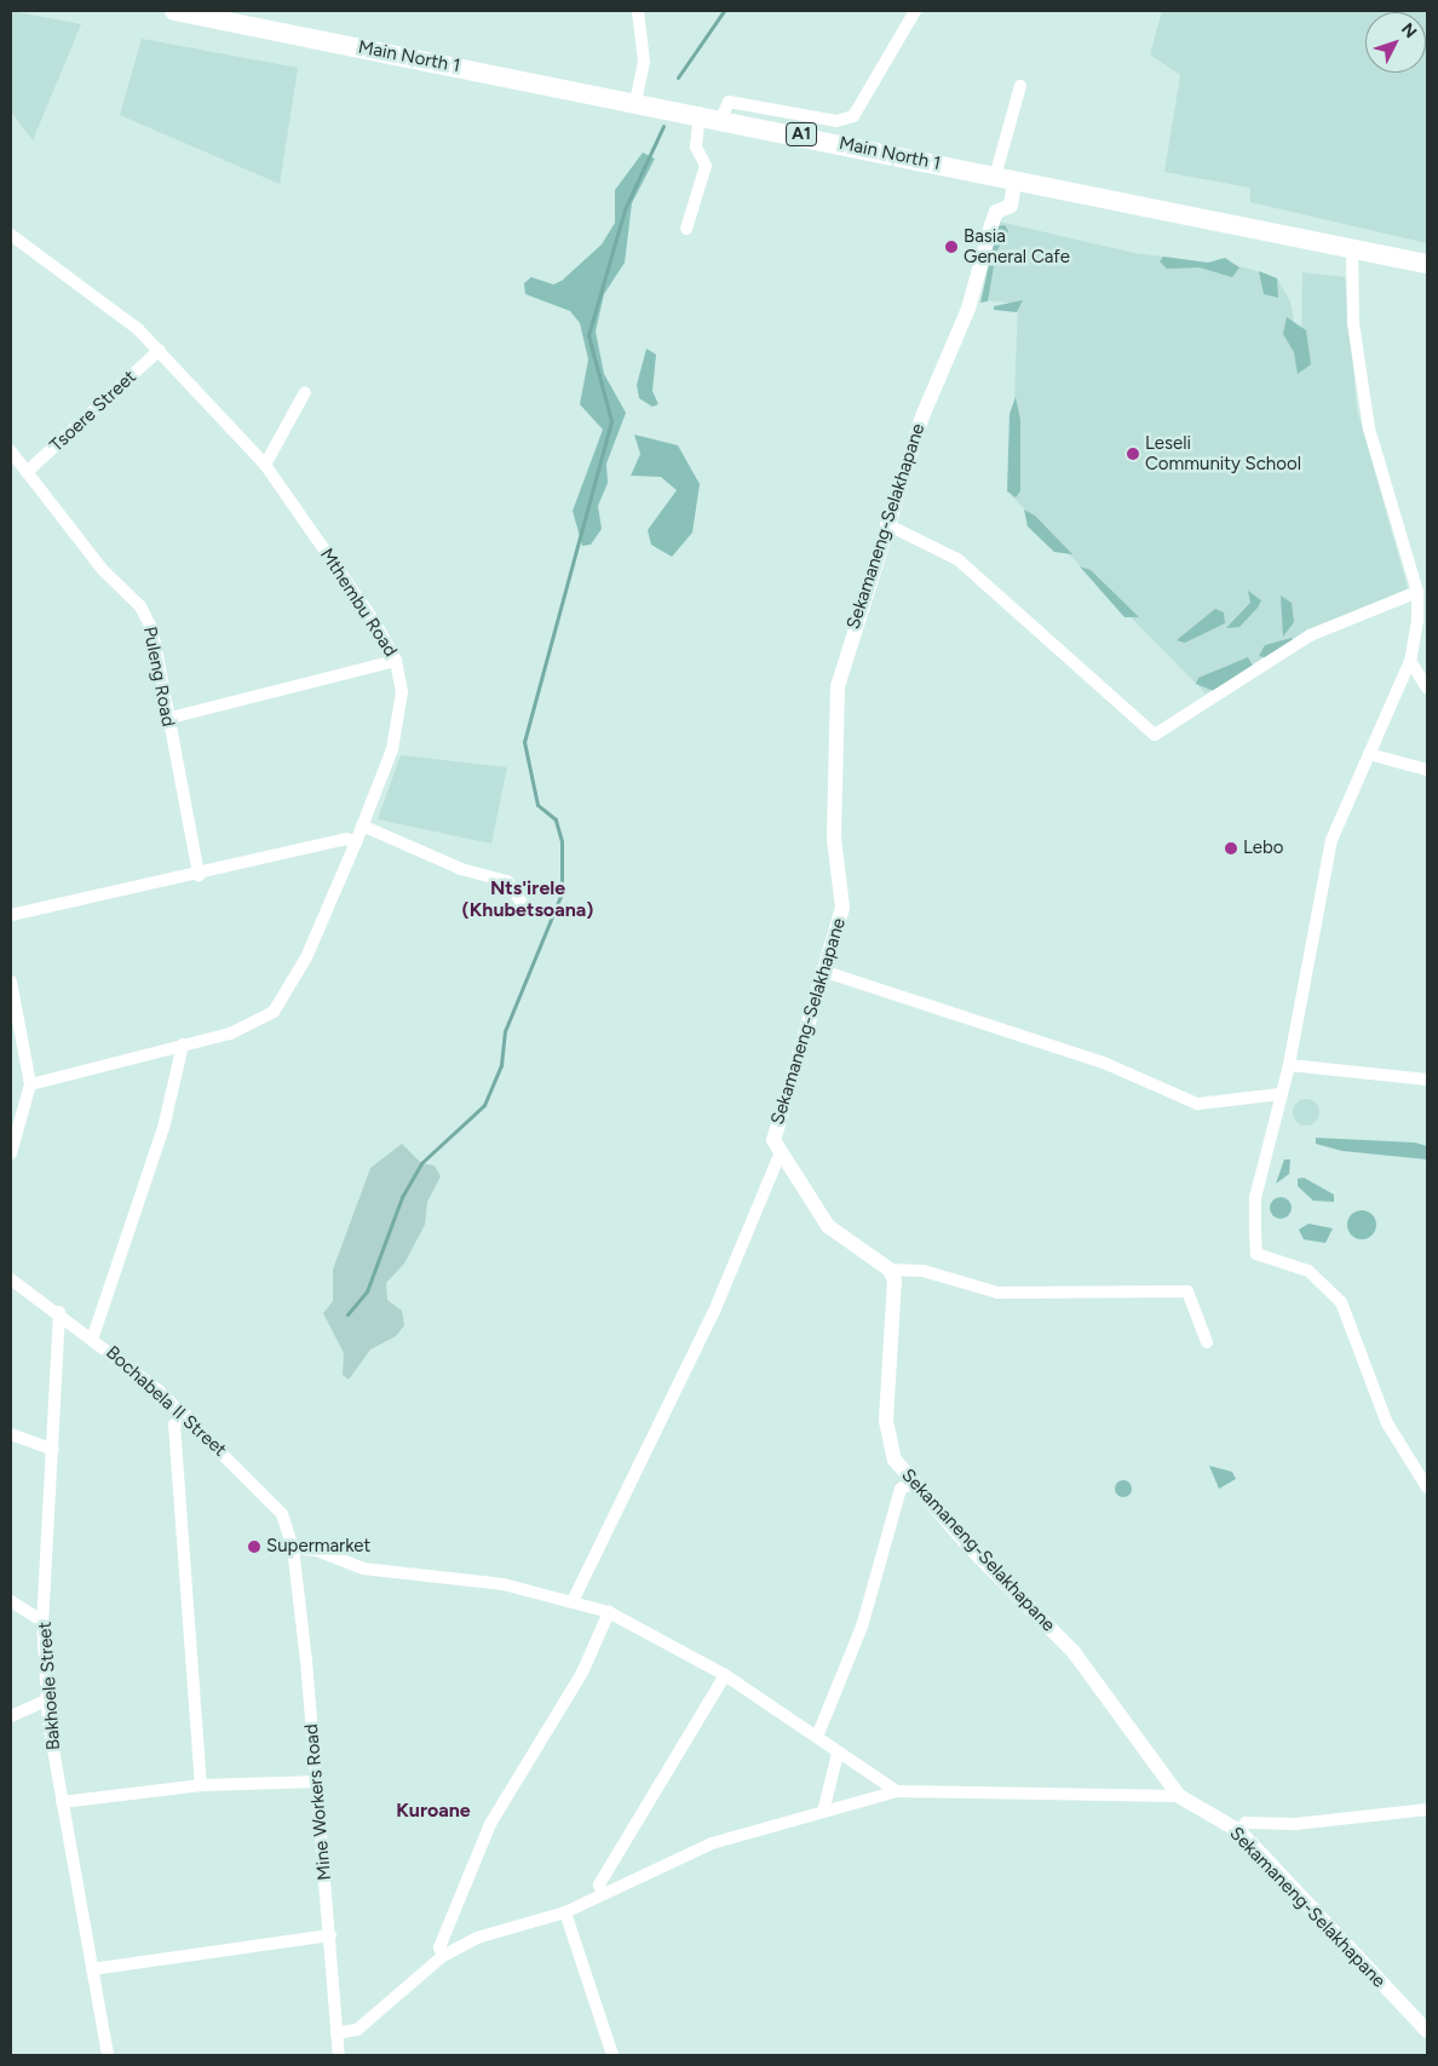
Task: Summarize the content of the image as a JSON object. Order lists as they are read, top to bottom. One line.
{"streets":{"main road":["Main North 1","A1"],"street":["Tsoere Street","Sekamaneng-Selakhapane","Mthembu Road","Puleng Road","Bochabela II Street","Bakhoele Street","Mine Workers Road"]},"crossings":[["Main North 1","Sekamaneng-Selakhapane"],["Tsoere Street","Mthembu Road"],["Tsoere Street","Puleng Road"],["Bochabela II Street","Bakhoele Street"],["Bochabela II Street","Mine Workers Road"]],"districts":["Nts'irele (Khubetsoana)","Kuroane"],"places":["Basia General Cafe","Leseli Community School","Lebo","Supermarket"],"north":"top right"}
